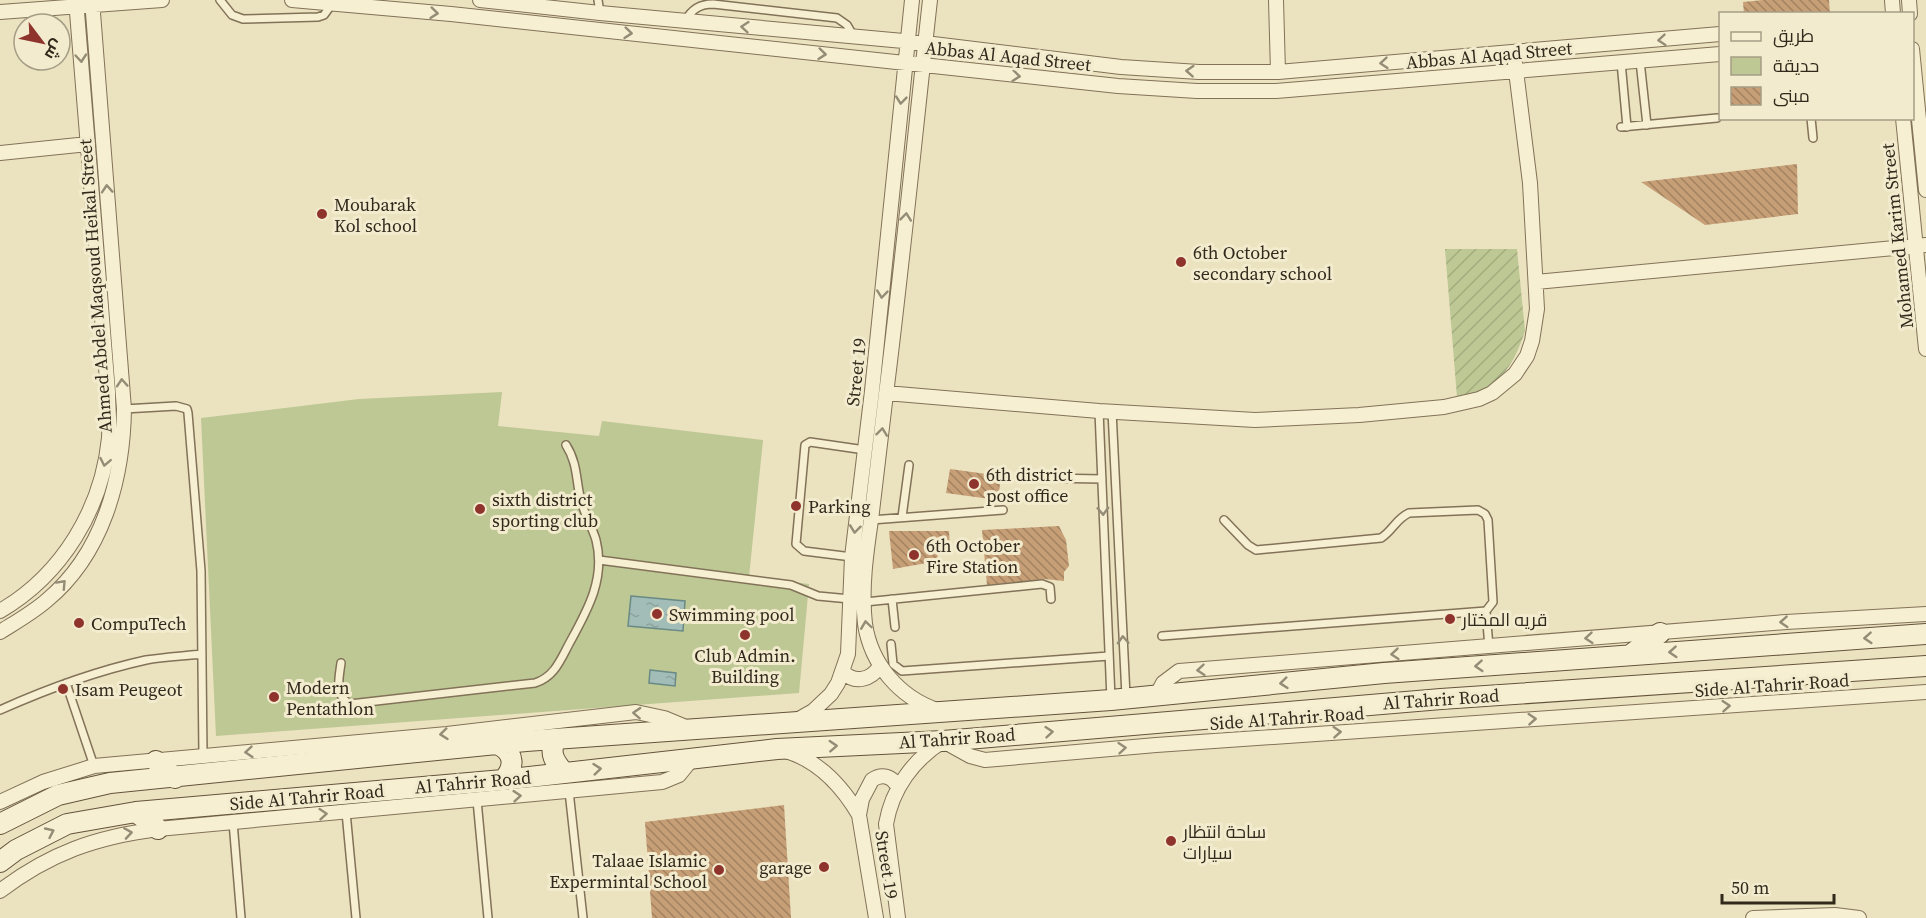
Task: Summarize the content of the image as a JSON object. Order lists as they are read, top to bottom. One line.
{"streets":{"street":["Abbas Al Aqad Street","Mohamed Karim Street","Ahmed Abdel Maqsoud Heikal Street","Street 19","Side Al Tahrir Road","Al Tahrir Road"]},"crossings":[["Abbas Al Aqad Street","Street 19"],["Street 19","Side Al Tahrir Road"],["Street 19","Al Tahrir Road"],["Side Al Tahrir Road","Al Tahrir Road"]],"places":["Moubarak Kol school","6th October secondary school","6th district post office","Parking","sixth district sporting club","6th October Fire Station","Swimming pool","قريه المختار","CompuTech","Club Admin. Building","Isam Peugeot","Modern Pentathlon","ساحة انتظار سيارات","garage","Talaae Islamic Expermintal School"],"legend":["طريق","حديقة","مبنى"],"scale_bar":"50 m","north":"bottom right"}
